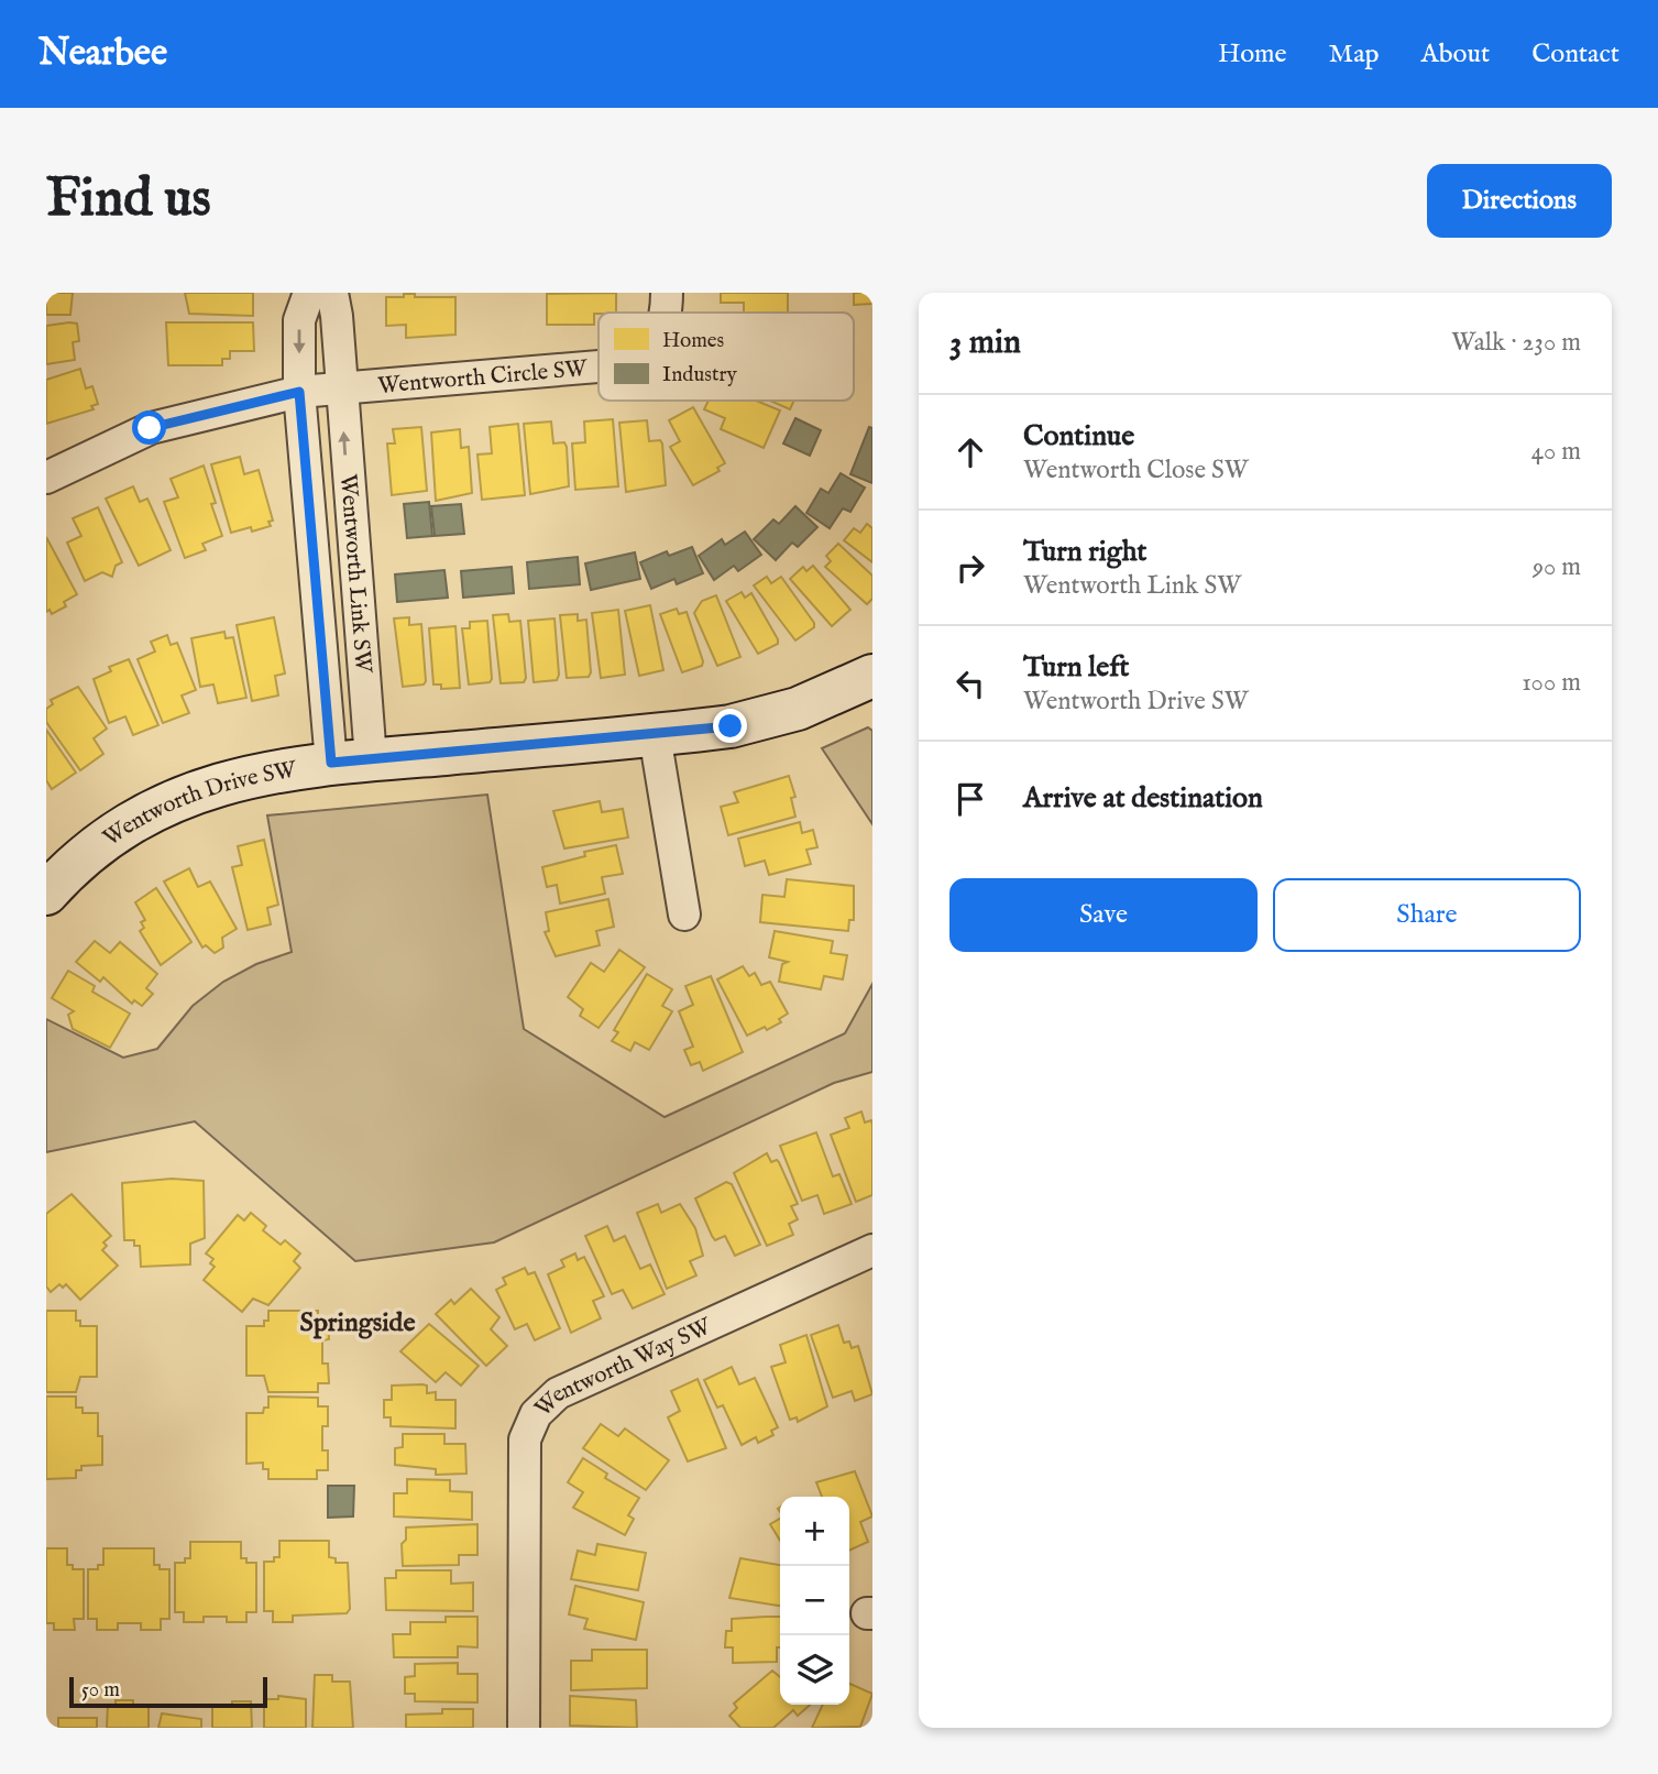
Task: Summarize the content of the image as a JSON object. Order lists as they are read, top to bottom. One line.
{"streets":{"street":["Wentworth Circle SW","Wentworth Link SW","Wentworth Drive SW","Wentworth Way SW"]},"crossings":[["Wentworth Circle SW","Wentworth Link SW"],["Wentworth Link SW","Wentworth Drive SW"]],"districts":["Springside"],"legend":["Homes","Industry"],"scale_bar":"50 m","page":{"header":"Nearbee","nav":["Home","Map","About","Contact"],"buttons":["Directions",["Save","Share"]],"title":"Find us","heading":["3 min","Walk · 230 m"],"list":[["Continue","Wentworth Close SW","40 m"],["Turn right","Wentworth Link SW","90 m"],["Turn left","Wentworth Drive SW","100 m"],"Arrive at destination"],"map_buttons":["+","−"],"scale":"50 m"}}
